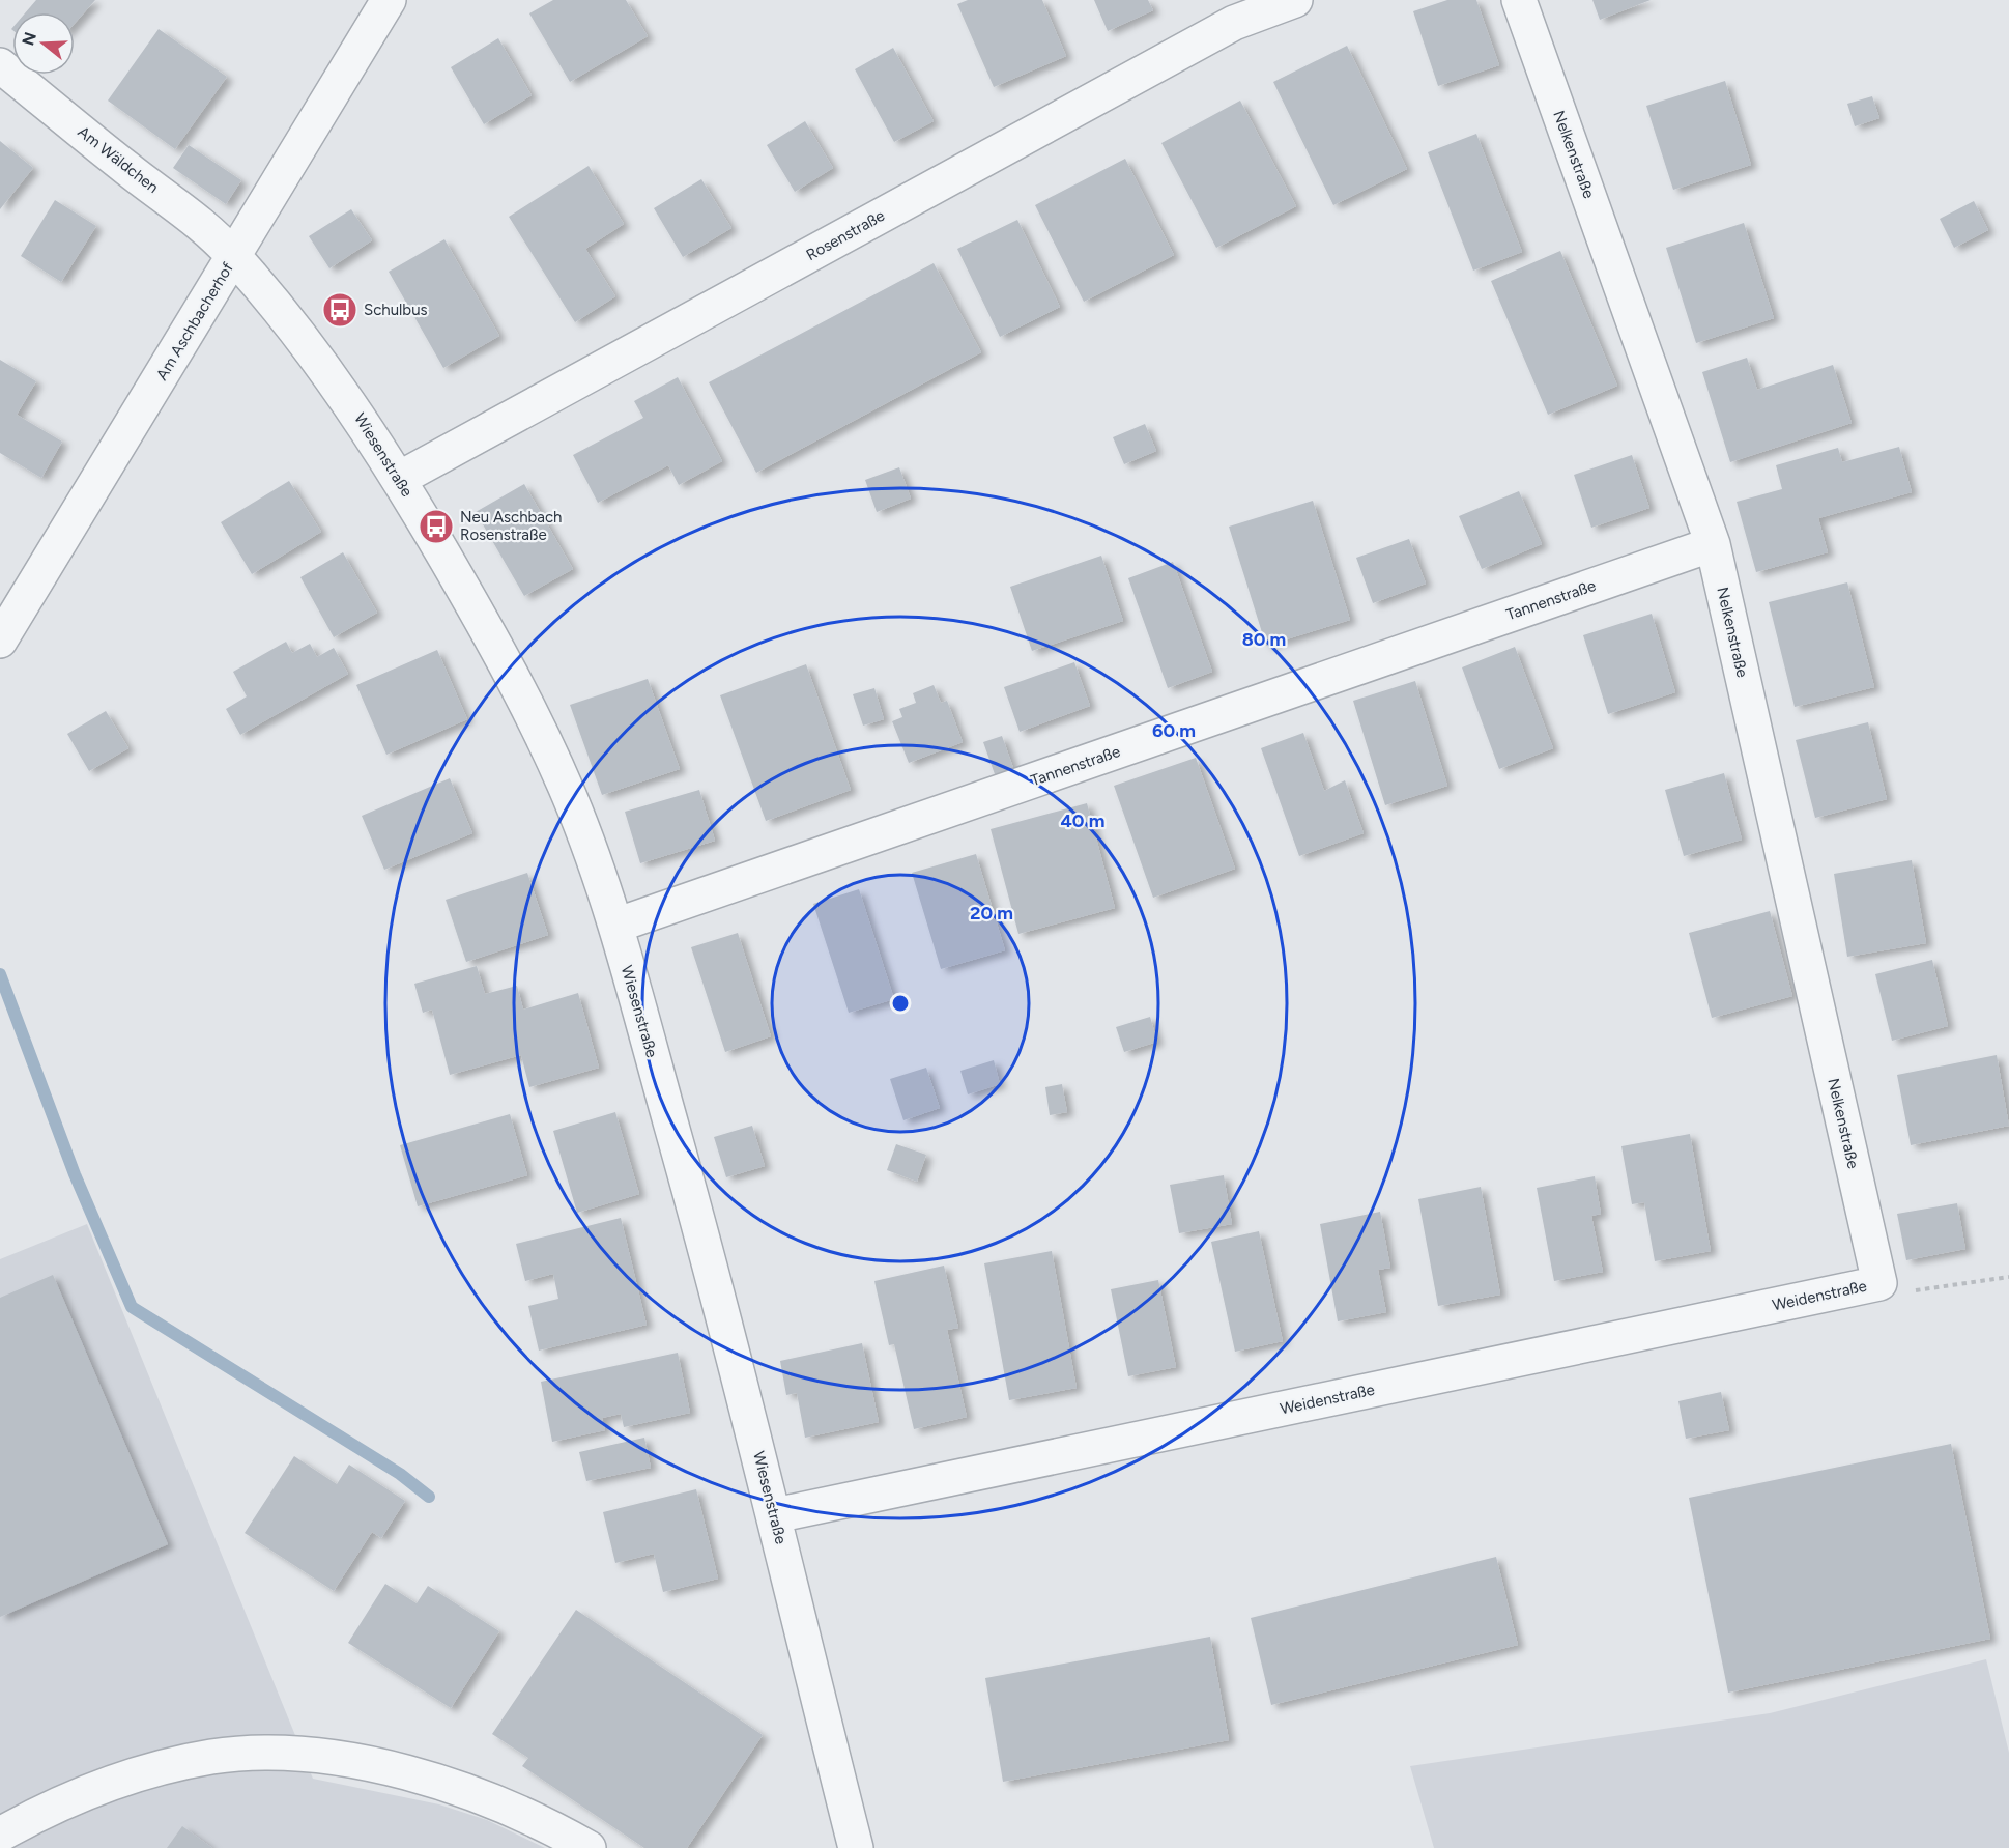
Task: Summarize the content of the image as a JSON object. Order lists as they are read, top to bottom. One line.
{"streets":{"street":["Nelkenstraße","Am Wäldchen","Rosenstraße","Am Aschbacherhof","Wiesenstraße","Tannenstraße","Weidenstraße"]},"crossings":[["Nelkenstraße","Tannenstraße"],["Nelkenstraße","Weidenstraße"],["Am Wäldchen","Am Aschbacherhof"],["Am Wäldchen","Wiesenstraße"],["Rosenstraße","Wiesenstraße"],["Am Aschbacherhof","Wiesenstraße"],["Wiesenstraße","Tannenstraße"],["Wiesenstraße","Weidenstraße"]],"places":{"bus stop":["Schulbus","Neu Aschbach Rosenstraße"]},"north":"left","rings":["80 m","60 m","40 m","20 m"]}
